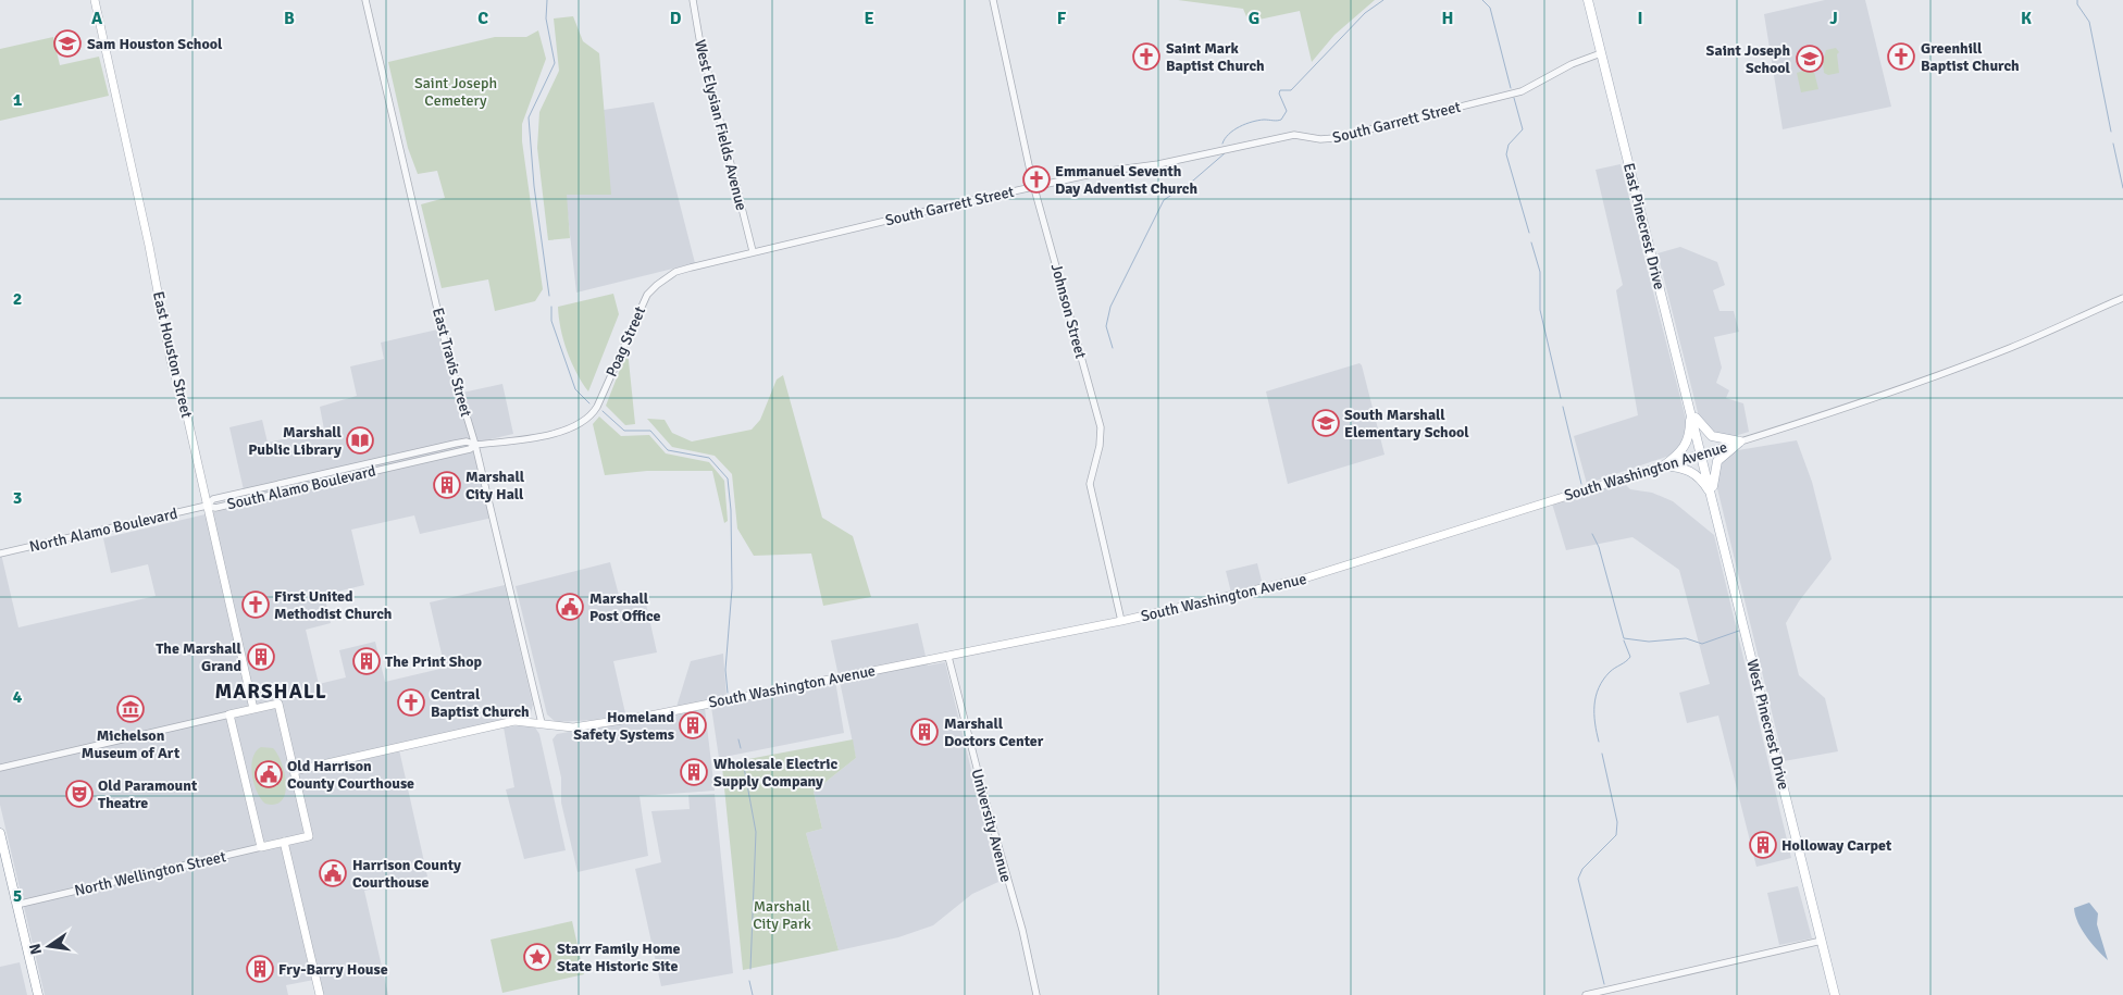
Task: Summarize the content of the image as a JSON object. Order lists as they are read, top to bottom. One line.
{"streets":{"main road":["East Pinecrest Drive","East Houston Street","South Washington Avenue","West Pinecrest Drive","North Wellington Street"],"street":["South Garrett Street","West Elysian Fields Avenue","Johnson Street","Poag Street","East Travis Street","South Alamo Boulevard","North Alamo Boulevard","University Avenue"]},"crossings":[["South Garrett Street","West Elysian Fields Avenue"],["South Garrett Street","East Pinecrest Drive"],["South Garrett Street","Johnson Street"],["South Garrett Street","Poag Street"],["East Pinecrest Drive","South Washington Avenue"],["East Pinecrest Drive","West Pinecrest Drive"],["Johnson Street","South Washington Avenue"],["Poag Street","South Alamo Boulevard"],["East Houston Street","South Alamo Boulevard"],["East Houston Street","North Alamo Boulevard"],["East Travis Street","South Washington Avenue"],["East Travis Street","South Alamo Boulevard"],["South Washington Avenue","West Pinecrest Drive"],["South Washington Avenue","University Avenue"],["South Washington Avenue","North Wellington Street"],["South Alamo Boulevard","North Alamo Boulevard"]],"districts":["MARSHALL"],"parks":["Saint Joseph Cemetery","Marshall City Park"],"places":{"school or university":["Sam Houston School","Saint Joseph School","South Marshall Elementary School"],"church":["Saint Mark Baptist Church","Greenhill Baptist Church","Emmanuel Seventh Day Adventist Church","First United Methodist Church","Central Baptist Church"],"library":["Marshall Public Library"],"building":["Marshall City Hall","The Marshall Grand","The Print Shop","Homeland Safety Systems","Marshall Doctors Center","Wholesale Electric Supply Company","Holloway Carpet","Fry-Barry House"],"public building":["Marshall Post Office","Old Harrison County Courthouse","Harrison County Courthouse"],"museum":["Michelson Museum of Art"],"theatre":["Old Paramount Theatre"],"place":["Starr Family Home State Historic Site"]},"north":"left","grid":{"columns":["A","B","C","D","E","F","G","H","I","J","K"],"rows":["1","2","3","4","5"]}}
